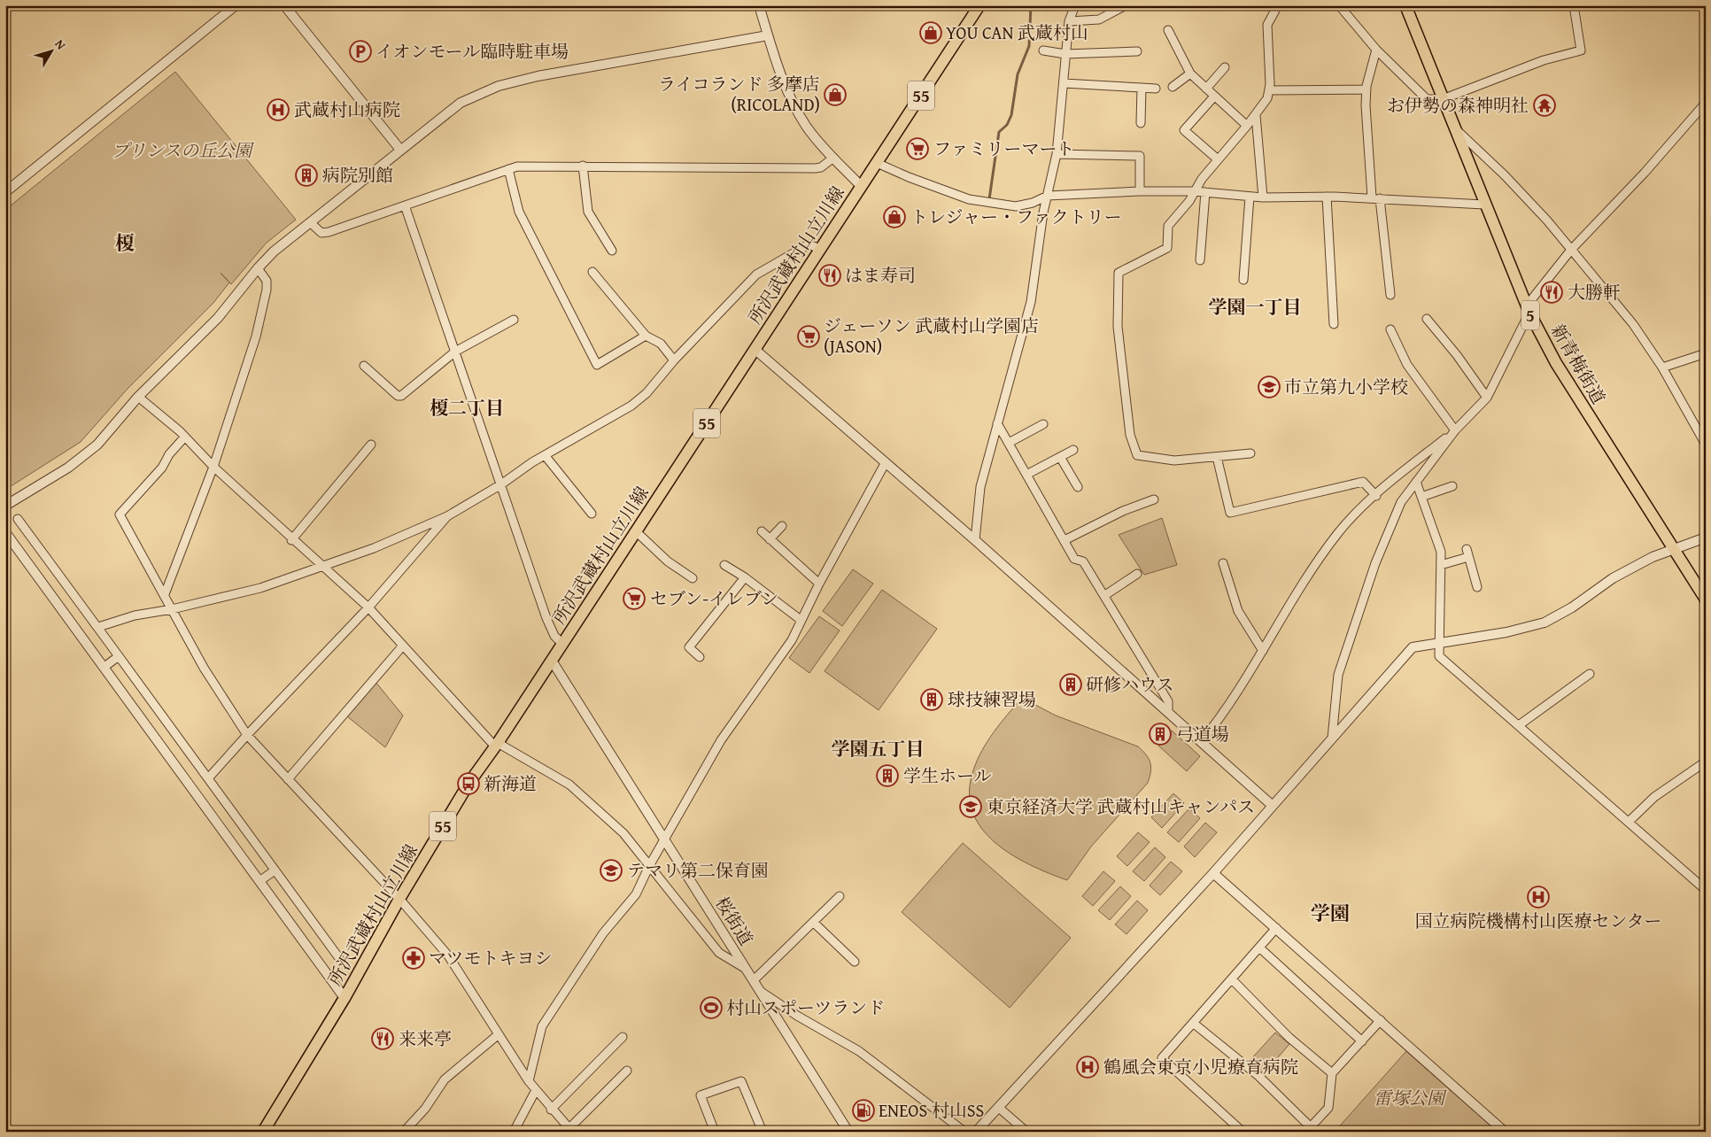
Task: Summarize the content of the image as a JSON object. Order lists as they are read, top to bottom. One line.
{"streets":{"main road":["55","所沢武蔵村山立川線","5","新青梅街道"],"street":["桜街道"]},"crossings":[["所沢武蔵村山立川線","桜街道"]],"districts":["榎","学園一丁目","榎二丁目","学園五丁目","学園"],"parks":["プリンスの丘公園","雷塚公園"],"places":{"shop":["YOU CAN 武蔵村山","ライコランド 多摩店 (RICOLAND)","トレジャー・ファクトリー"],"parking":["イオンモール臨時駐車場"],"temple":["お伊勢の森神明社"],"hospital":["武蔵村山病院","国立病院機構村山医療センター","鶴風会東京小児療育病院"],"supermarket":["ファミリーマート","ジェーソン 武蔵村山学園店 (JASON)","セブン-イレブン"],"building":["病院別館","研修ハウス","球技練習場","弓道場","学生ホール"],"restaurant":["はま寿司","大勝軒","来来亭"],"school or university":["市立第九小学校","東京経済大学 武蔵村山キャンパス","テマリ第二保育園"],"bus stop":["新海道"],"pharmacy":["マツモトキヨシ"],"sports":["村山スポーツランド"],"fuel station":["ENEOS 村山SS"]},"north":"top right"}
